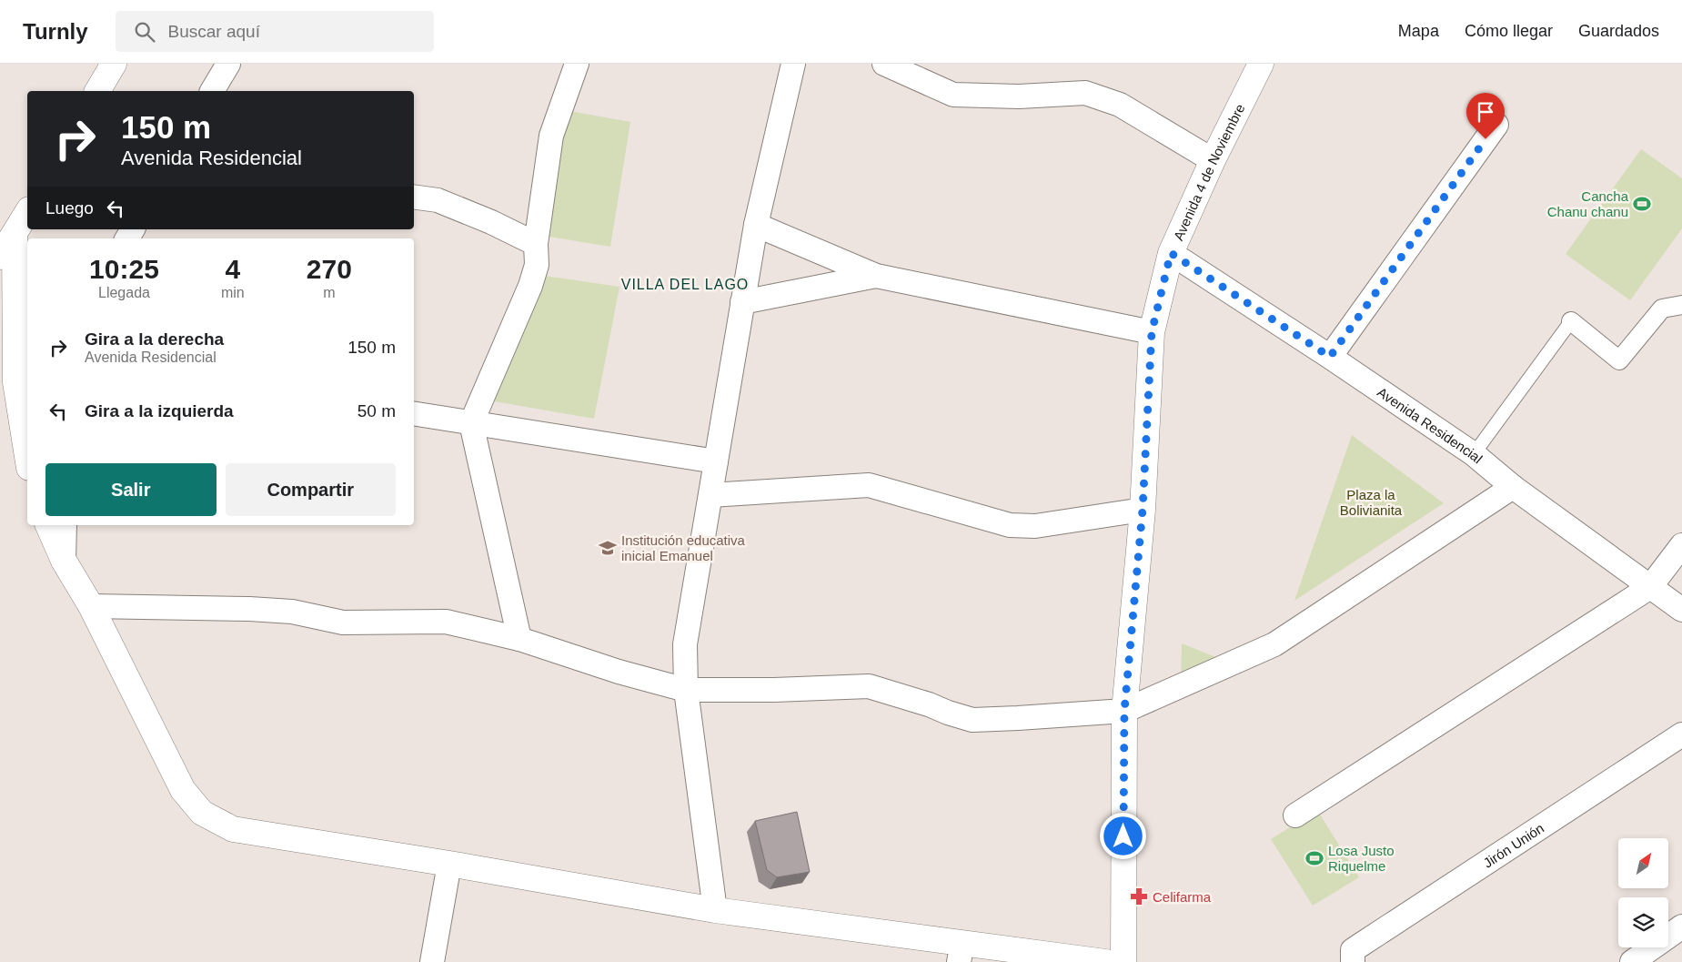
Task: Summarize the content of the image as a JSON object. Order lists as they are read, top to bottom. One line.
{"streets":{"main road":["Avenida 4 de Noviembre"],"street":["Avenida Residencial","Jirón Unión"]},"crossings":[["Avenida 4 de Noviembre","Avenida Residencial"]],"districts":["VILLA DEL LAGO"],"parks":["Plaza la Bolivianita"],"places":{"sports":["Cancha Chanu chanu","Losa Justo Riquelme"],"school or university":["Institución educativa inicial Emanuel"],"pharmacy":["Celifarma"]},"north":"top right","page":{"header":"Turnly","search":"Buscar aquí","nav":["Mapa","Cómo llegar","Guardados"],"turn":["150 m","Avenida Residencial"],"then":"Luego","eta":["10:25","Llegada","4","min","270","m"],"list":[{"name":"Gira a la derecha","note":"Avenida Residencial","value":"150 m"},{"name":"Gira a la izquierda","value":"50 m"}],"buttons":["Salir","Compartir"]}}
